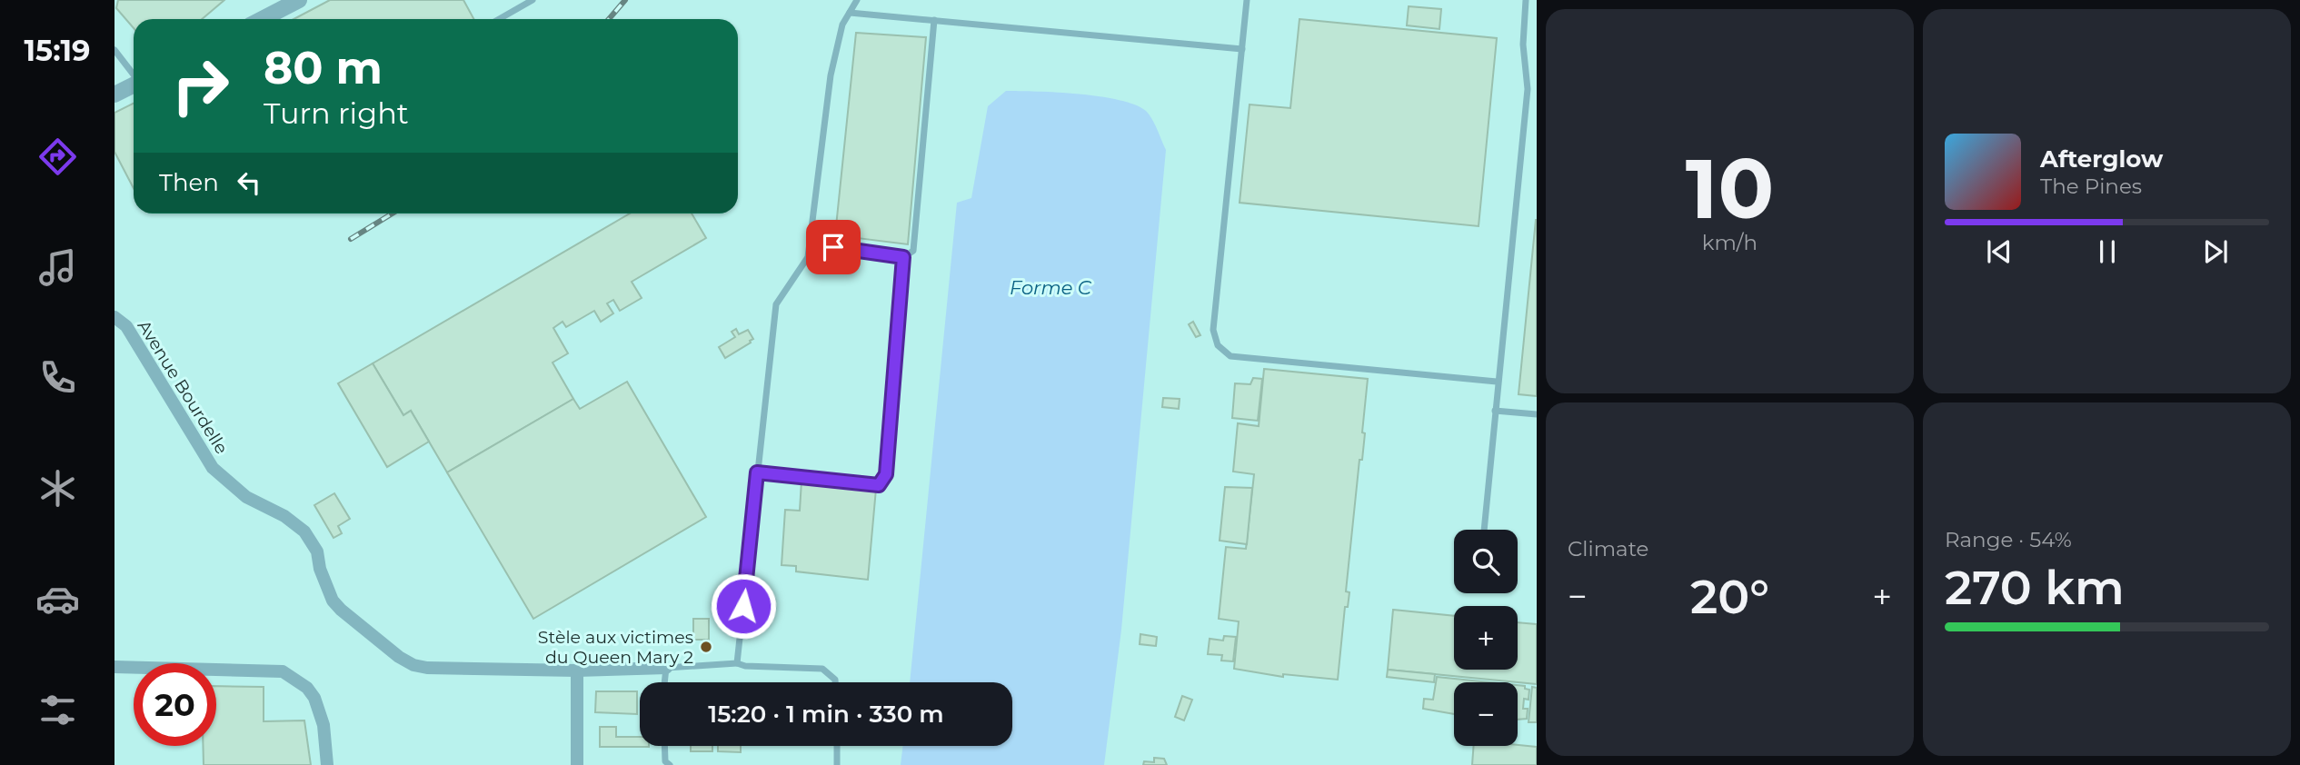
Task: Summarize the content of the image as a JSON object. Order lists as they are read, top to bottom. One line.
{"streets":{"street":["Avenue Bourdelle"]},"water":["Forme C"],"places":["Stèle aux victimes du Queen Mary 2"],"page":{"tabs":"15:19","tile":[["10","km/h"],"Climate",["Range · 54%","270 km"]],"turn":["80 m","Turn right"],"song":["Afterglow","The Pines"],"then":"Then","map_buttons":["+","−"],"heat":["−","20°","+"],"limit":"20","trip":"15:20 · 1 min · 330 m"}}
